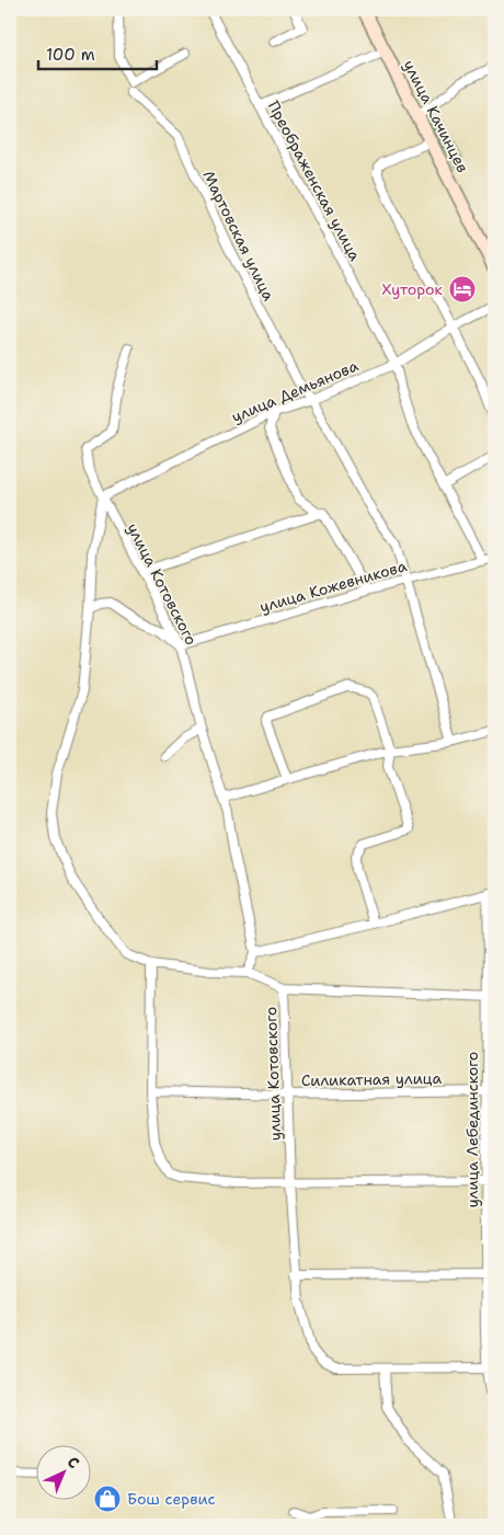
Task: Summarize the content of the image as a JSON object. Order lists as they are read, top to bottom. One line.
{"streets":{"main road":["улица Качинцев"],"street":["Преображенская улица","Мартовская улица","улица Демьянова","улица Котовского","улица Кожевникова","Силикатная улица","улица Лебединского"]},"crossings":[["Преображенская улица","улица Демьянова"],["Преображенская улица","улица Кожевникова"],["Мартовская улица","улица Демьянова"],["Мартовская улица","улица Кожевникова"],["улица Демьянова","улица Котовского"],["улица Котовского","улица Кожевникова"],["улица Котовского","Силикатная улица"],["улица Котовского","улица Лебединского"],["Силикатная улица","улица Лебединского"]],"places":{"hotel":["Хуторок"],"shop":["Бош сервис"]},"scale_bar":"100 m","north":"top right"}
